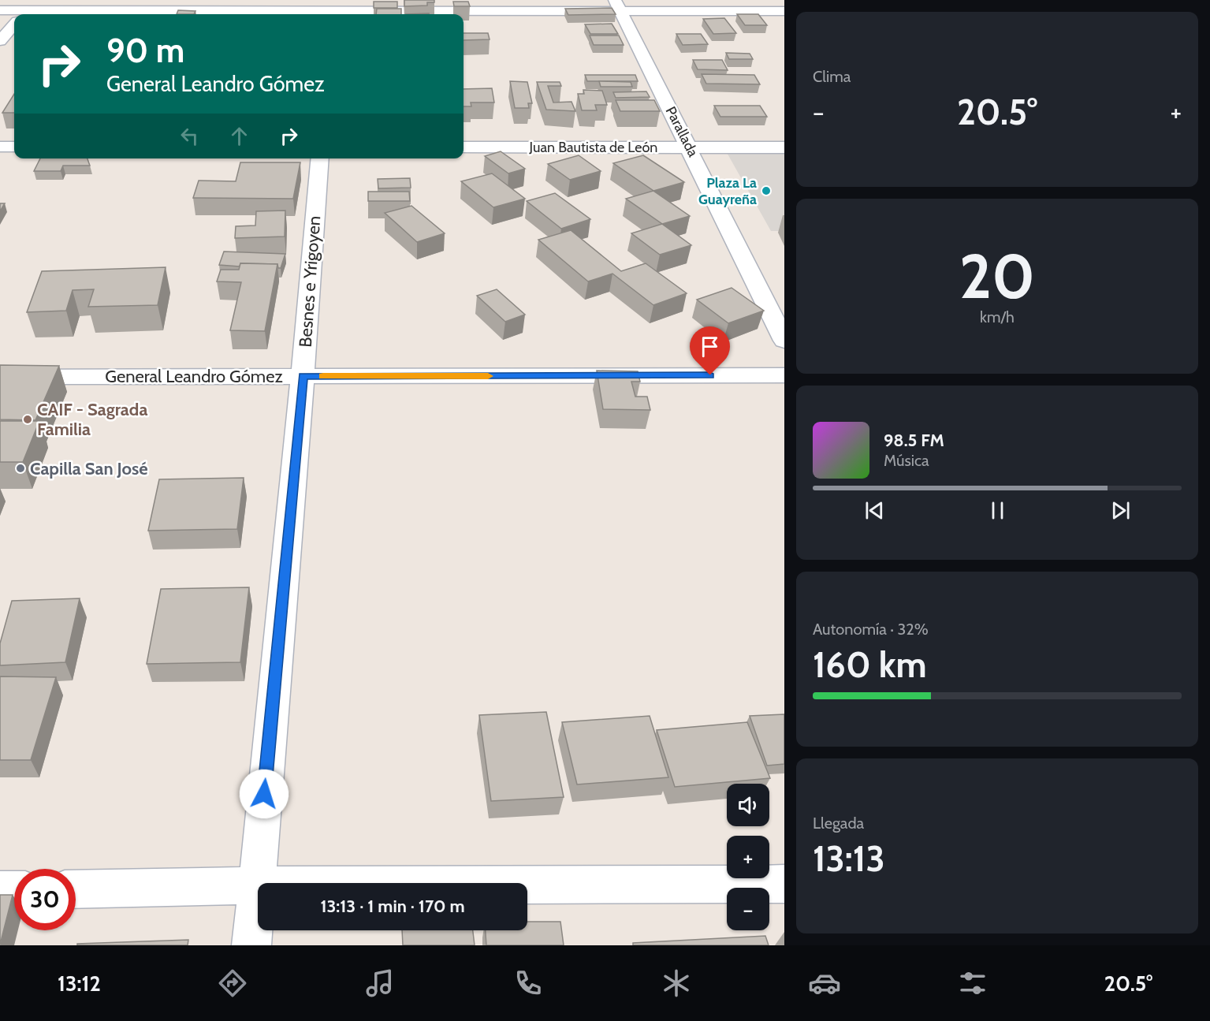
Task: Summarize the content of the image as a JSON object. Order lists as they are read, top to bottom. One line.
{"streets":{"street":["Parallada","Juan Bautista de León","Besnes e Yrigoyen","General Leandro Gómez"]},"crossings":[["Parallada","Juan Bautista de León"],["Besnes e Yrigoyen","General Leandro Gómez"]],"places":["Plaza La Guayreña","CAIF - Sagrada Familia","Capilla San José"],"page":{"tile":["Clima",["20","km/h"],["Autonomía · 32%","160 km"],["Llegada","13:13"]],"turn":["90 m","General Leandro Gómez"],"heat":["−","20.5°","+"],"song":["98.5 FM","Música"],"map_buttons":["+","−"],"limit":"30","trip":"13:13 · 1 min · 170 m","tabs":["13:12","20.5°"]}}
